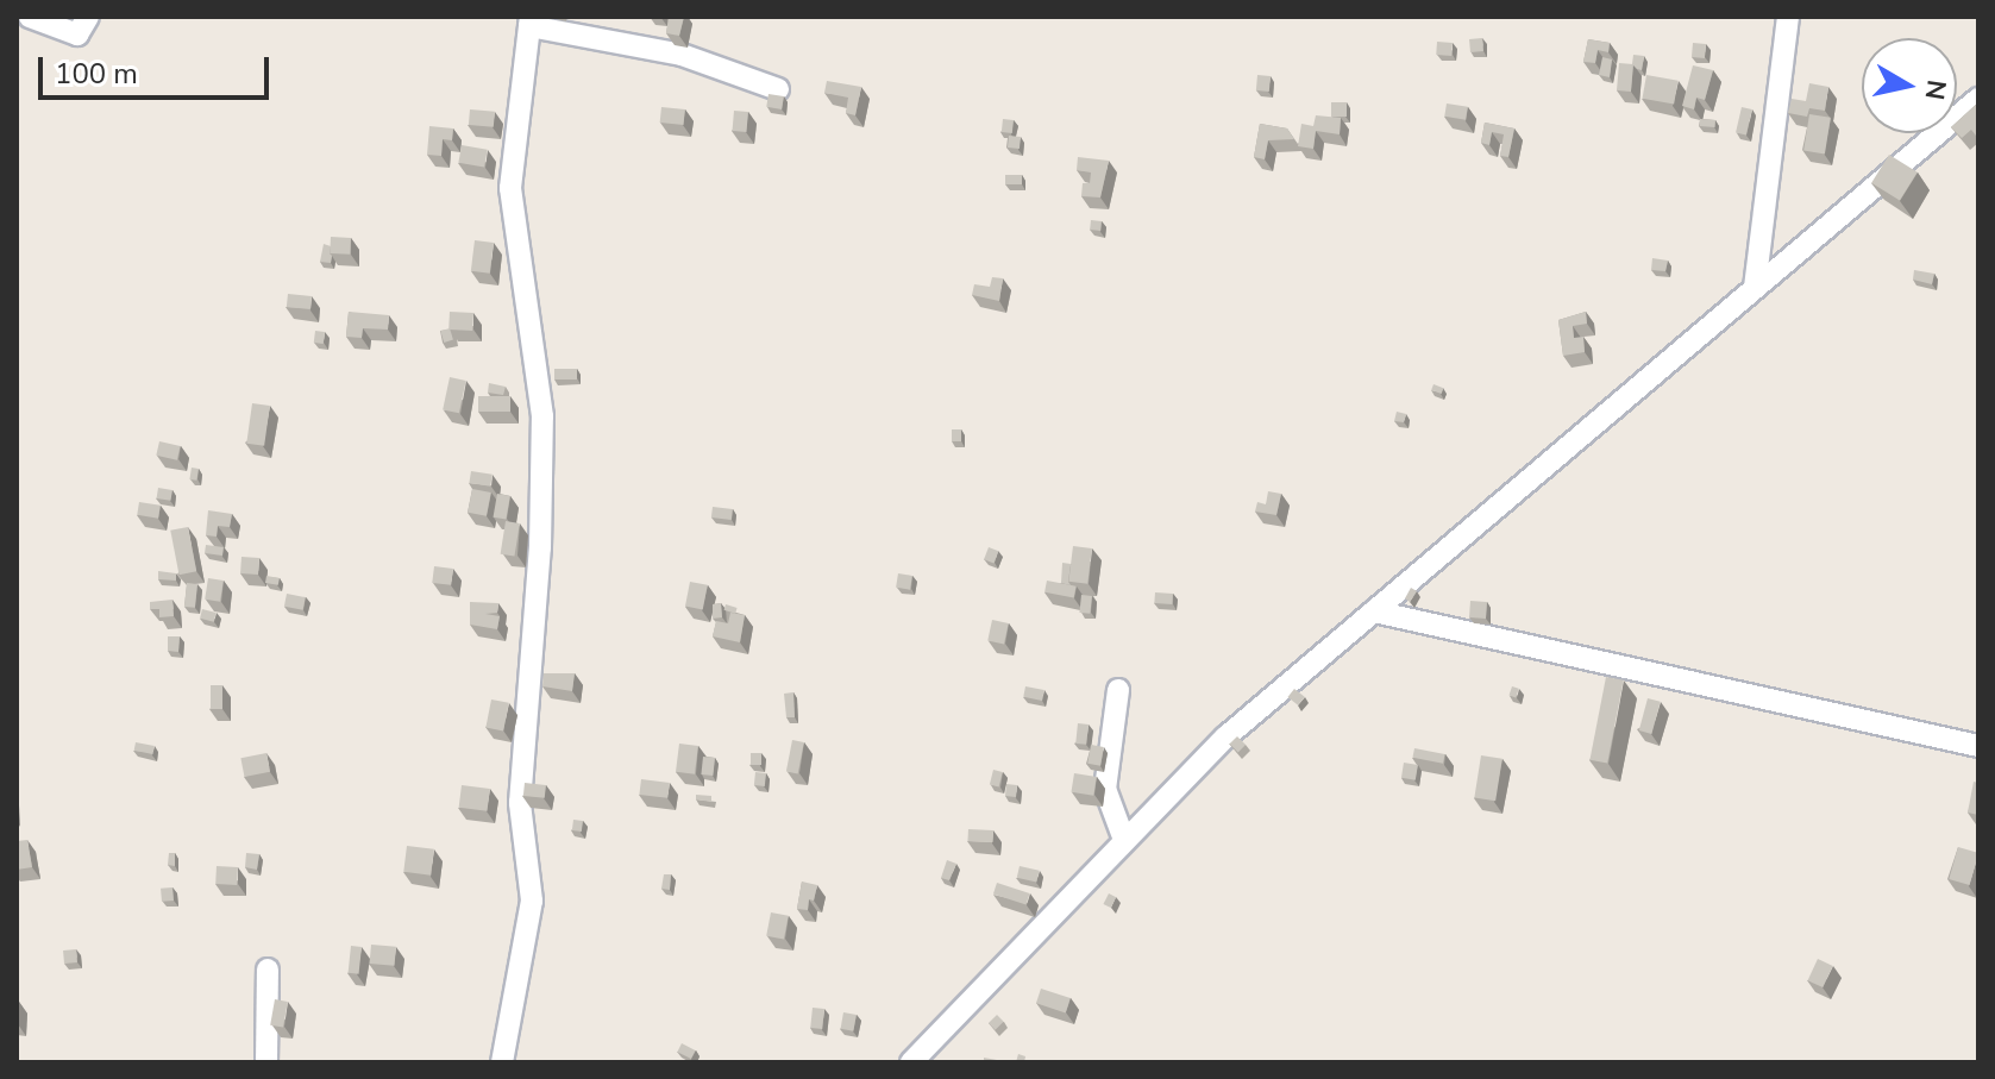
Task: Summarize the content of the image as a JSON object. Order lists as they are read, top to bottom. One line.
{"scale_bar":"100 m","north":"right"}
